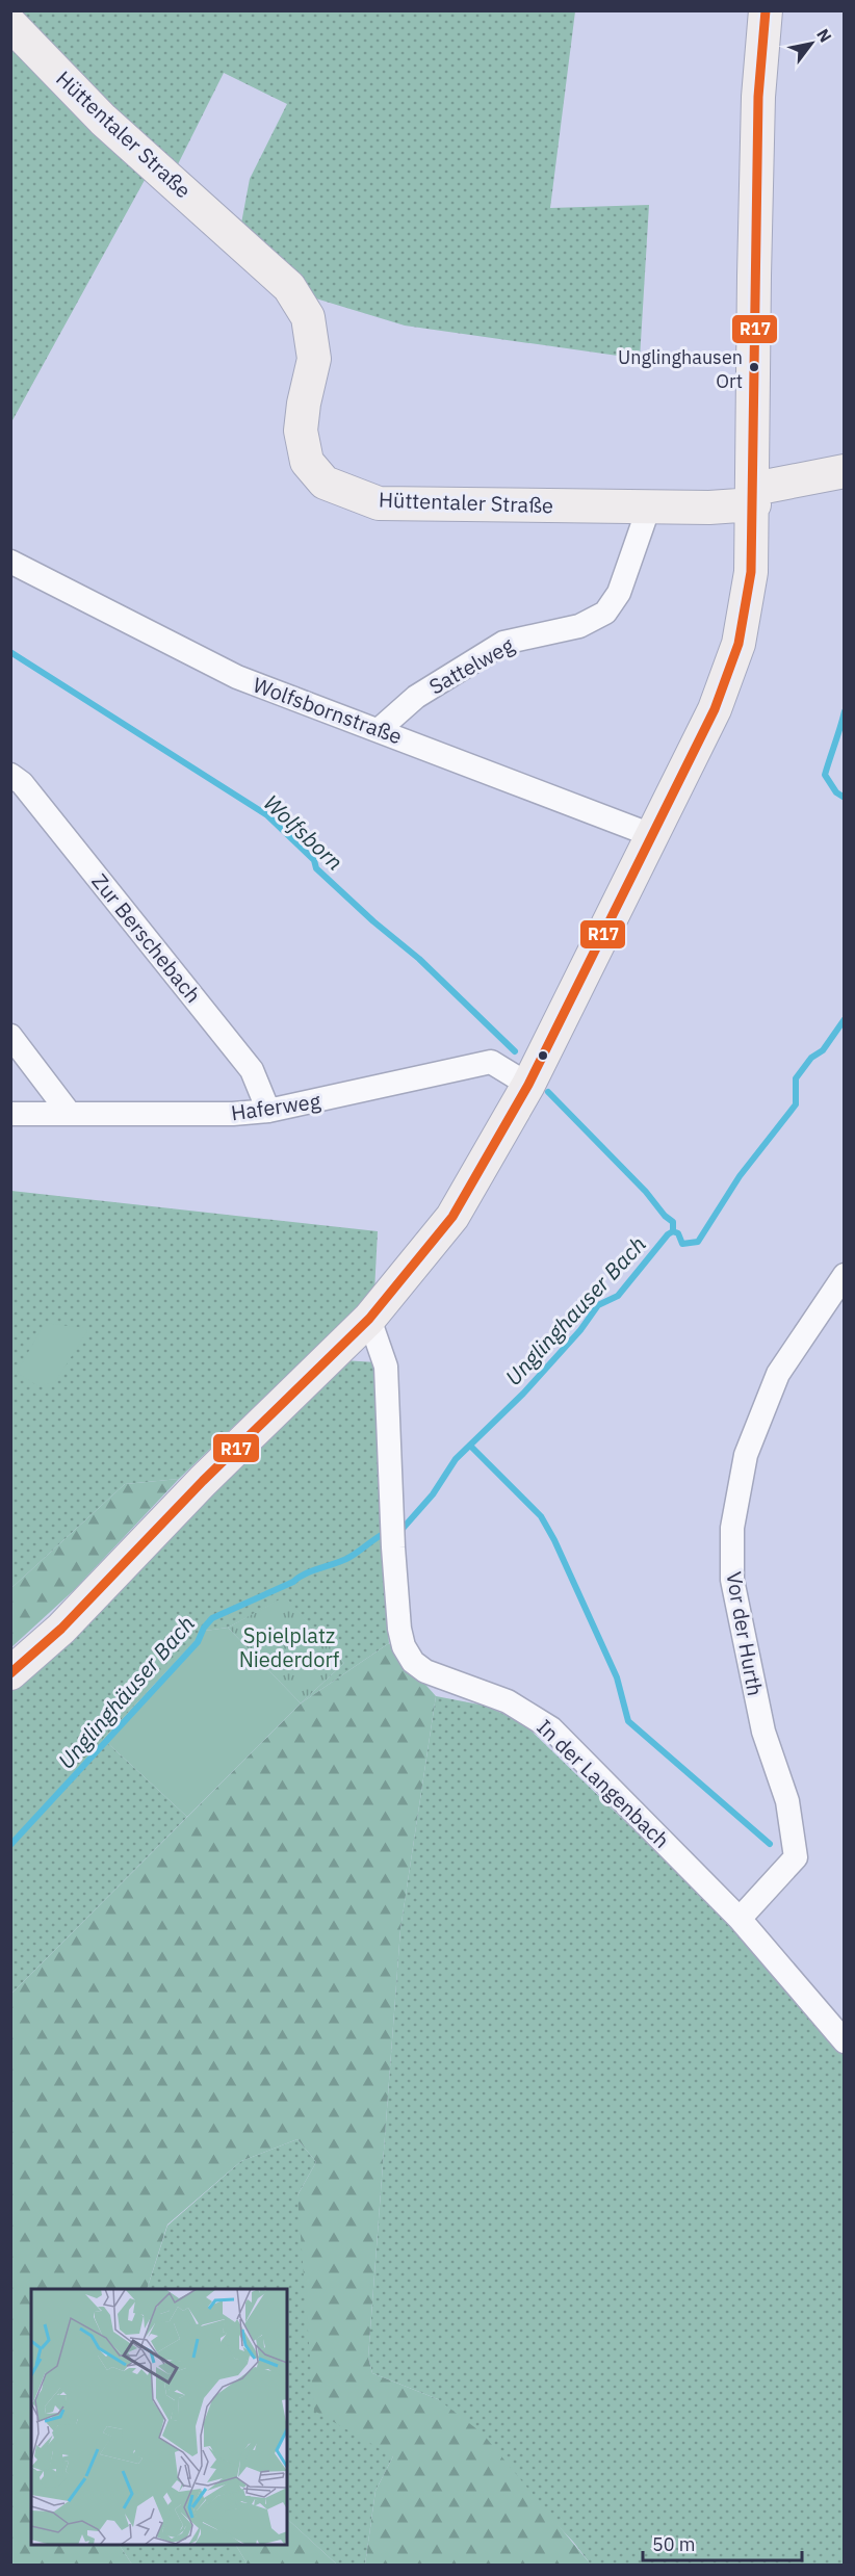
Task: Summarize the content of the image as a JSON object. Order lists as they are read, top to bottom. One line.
{"streets":{"main road":["Hüttentaler Straße"],"street":["Sattelweg","Wolfsbornstraße","Zur Berschebach","Haferweg","Vor der Hurth","In der Langenbach"]},"crossings":[["Hüttentaler Straße","Sattelweg"],["Sattelweg","Wolfsbornstraße"],["Zur Berschebach","Haferweg"],["Vor der Hurth","In der Langenbach"]],"water":["Wolfsborn","Unglinghauser Bach","Unglinghäuser Bach"],"parks":["Spielplatz Niederdorf"],"places":["Unglinghausen Ort"],"lines":["transit line R17"],"scale_bar":"50 m","north":"top right"}
